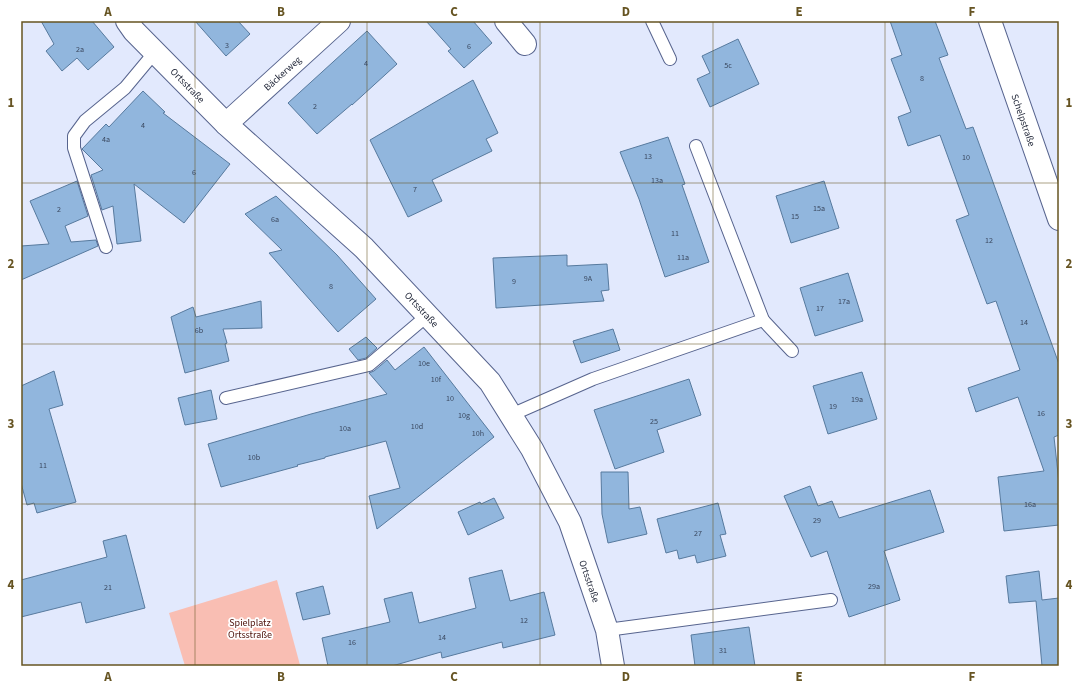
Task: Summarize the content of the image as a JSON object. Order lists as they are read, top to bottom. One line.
{"streets":{"street":["Bäckerweg","Ortsstraße","Schelpstraße"]},"crossings":[["Bäckerweg","Ortsstraße"]],"parks":["Spielplatz Ortsstraße"],"house_numbers":["3","6","2a","4","5c","8","2","4","4a","13","10","6","13a","7","15a","2","15","6a","11","12","11a","9A","9","8","17a","17","14","6b","10e","10f","10","19a","19","16","10g","25","10d","10a","10h","10b","11","16a","29","27","29a","21","12","14","16","31"],"grid":{"columns":["A","B","C","D","E","F"],"rows":["1","2","3","4"]}}
